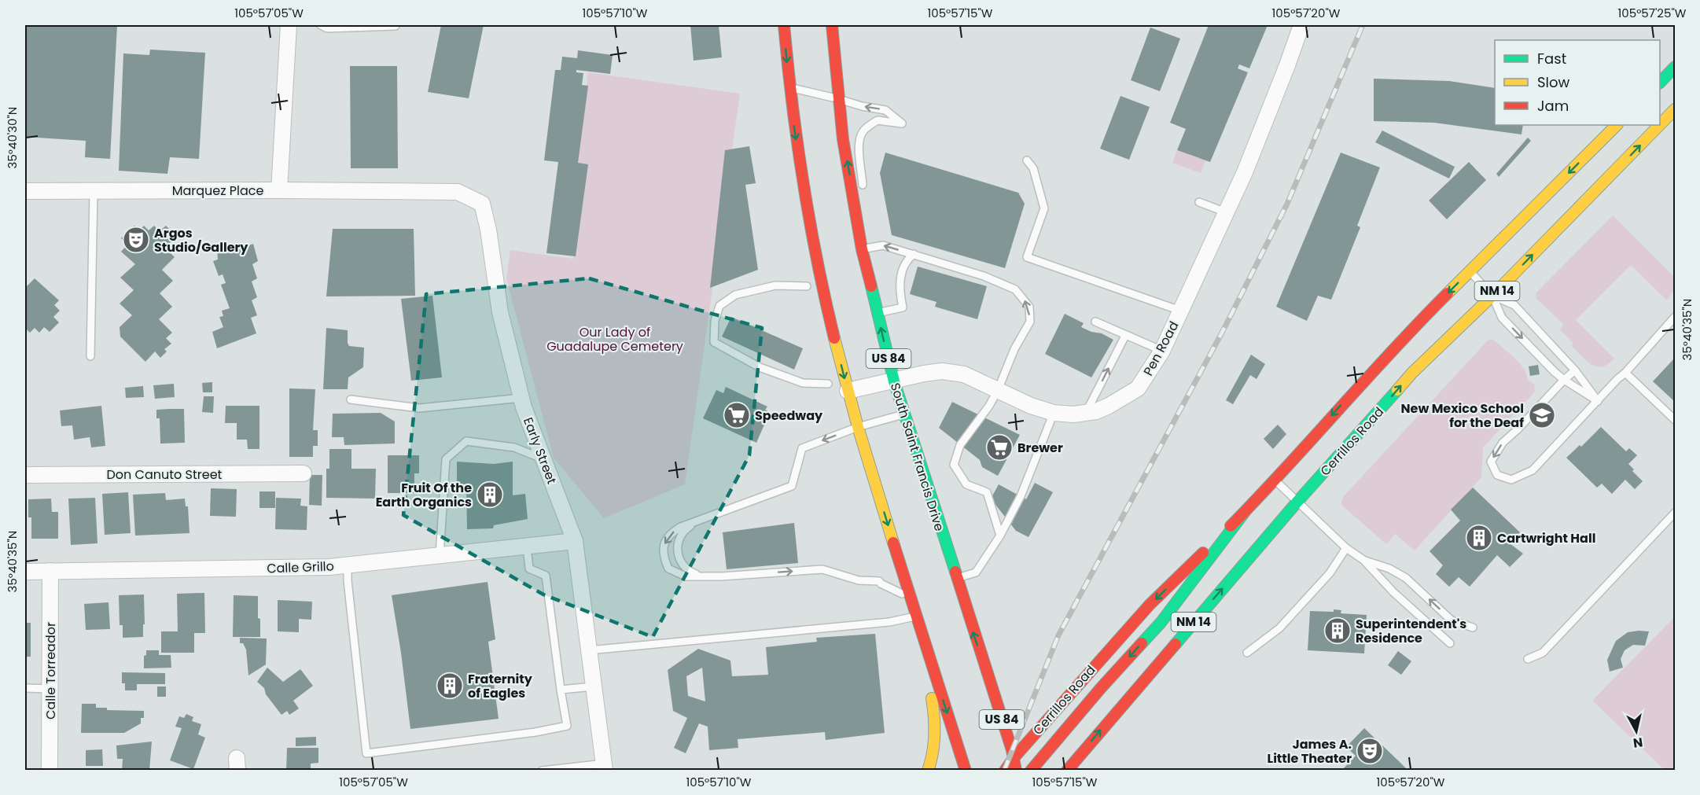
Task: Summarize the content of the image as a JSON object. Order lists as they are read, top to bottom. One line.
{"streets":{"main road":["NM 14","US 84","Cerrillos Road","South Saint Francis Drive"],"street":["Marquez Place","Pen Road","Early Street","Don Canuto Street","Calle Grillo","Calle Torreador"]},"crossings":[["Marquez Place","Early Street"],["Pen Road","South Saint Francis Drive"],["Cerrillos Road","South Saint Francis Drive"],["Early Street","Calle Grillo"],["Calle Grillo","Calle Torreador"]],"parks":["Our Lady of Guadalupe Cemetery"],"places":{"theatre":["Argos Studio/Gallery","James A. Little Theater"],"supermarket":["Speedway","Brewer"],"school or university":["New Mexico School for the Deaf"],"building":["Fruit Of the Earth Organics","Cartwright Hall","Superintendent's Residence","Fraternity of Eagles"]},"legend":["Fast","Slow","Jam"],"north":"bottom","coordinates":["105°57'05\"W","105°57'10\"W","105°57'15\"W","105°57'20\"W","105°57'25\"W","35°40'30\"N","35°40'35\"N"]}
